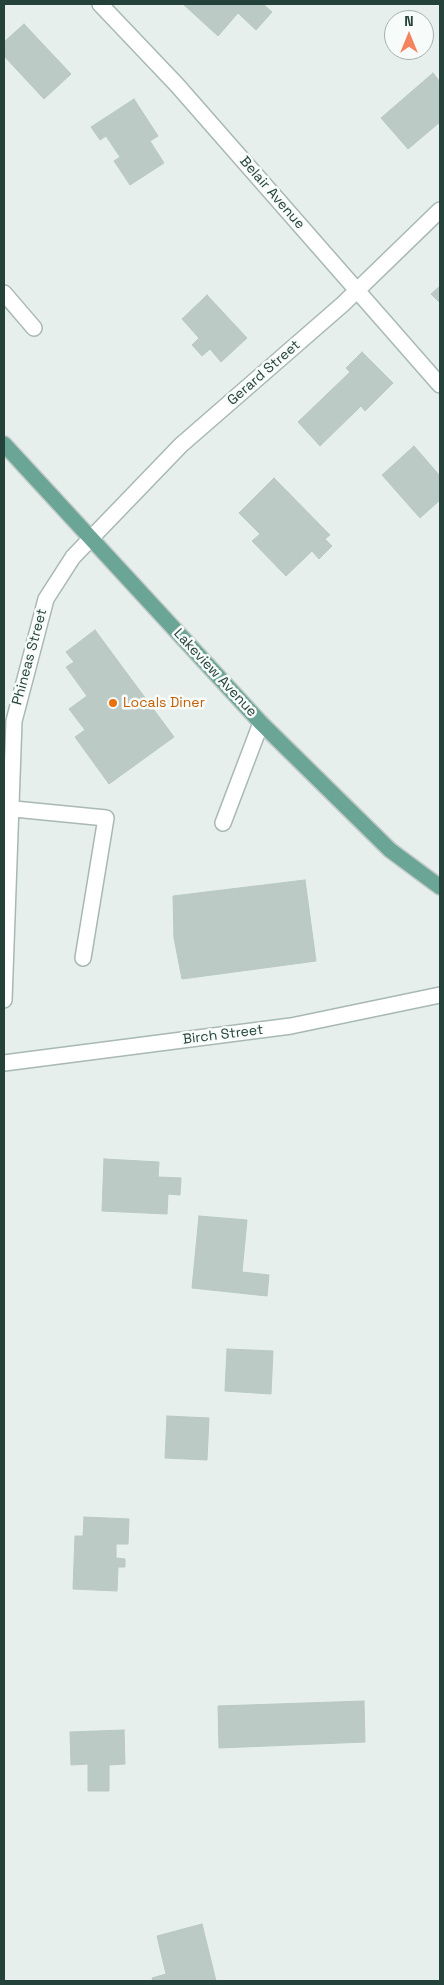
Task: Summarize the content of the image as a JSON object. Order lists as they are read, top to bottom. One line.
{"streets":{"main road":["Lakeview Avenue"],"street":["Belair Avenue","Gerard Street","Phineas Street","Birch Street"]},"crossings":[["Belair Avenue","Gerard Street"],["Gerard Street","Phineas Street"],["Gerard Street","Lakeview Avenue"],["Phineas Street","Lakeview Avenue"]],"places":["Locals Diner"],"north":"top"}
